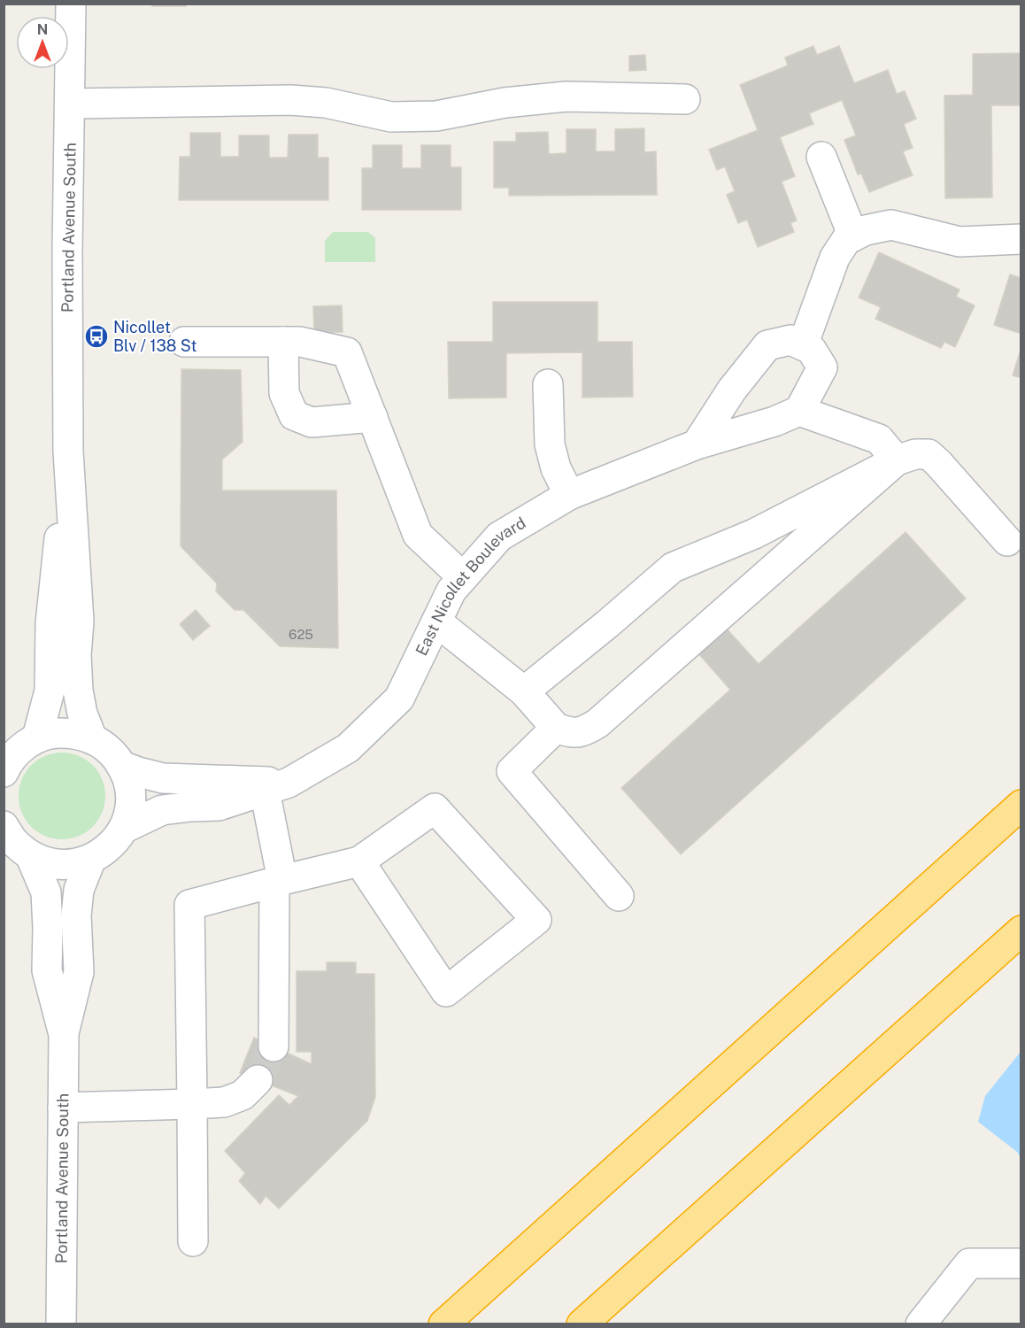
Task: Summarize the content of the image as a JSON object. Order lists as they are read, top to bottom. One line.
{"streets":{"street":["Portland Avenue South","East Nicollet Boulevard"]},"places":{"bus stop":["Nicollet Blv / 138 St"]},"house_numbers":["625"],"north":"top"}
